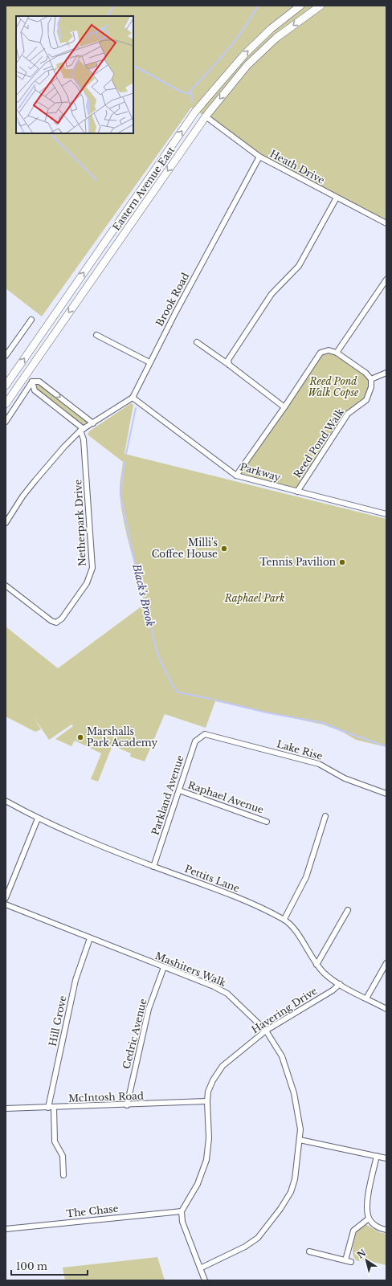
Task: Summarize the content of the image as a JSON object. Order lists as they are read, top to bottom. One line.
{"streets":{"highway":["Eastern Avenue East"],"street":["Heath Drive","Brook Road","Reed Pond Walk","Parkway","Netherpark Drive","Lake Rise","Parkland Avenue","Raphael Avenue","Pettits Lane","Mashiters Walk","Havering Drive","Hill Grove","Cedric Avenue","McIntosh Road","The Chase"]},"crossings":[["Heath Drive","Eastern Avenue East"],["Heath Drive","Brook Road"],["Brook Road","Parkway"],["Brook Road","Netherpark Drive"],["Reed Pond Walk","Parkway"],["Lake Rise","Parkland Avenue"],["Parkland Avenue","Raphael Avenue"],["Parkland Avenue","Pettits Lane"],["Pettits Lane","Havering Drive"],["Mashiters Walk","Havering Drive"],["Mashiters Walk","Hill Grove"],["Mashiters Walk","Cedric Avenue"],["Havering Drive","McIntosh Road"],["Havering Drive","The Chase"],["Hill Grove","McIntosh Road"],["Cedric Avenue","McIntosh Road"]],"water":["Black's Brook"],"parks":["Reed Pond Walk Copse","Raphael Park"],"places":["Milli's Coffee House","Tennis Pavilion","Marshalls Park Academy"],"scale_bar":"100 m","north":"top left"}
